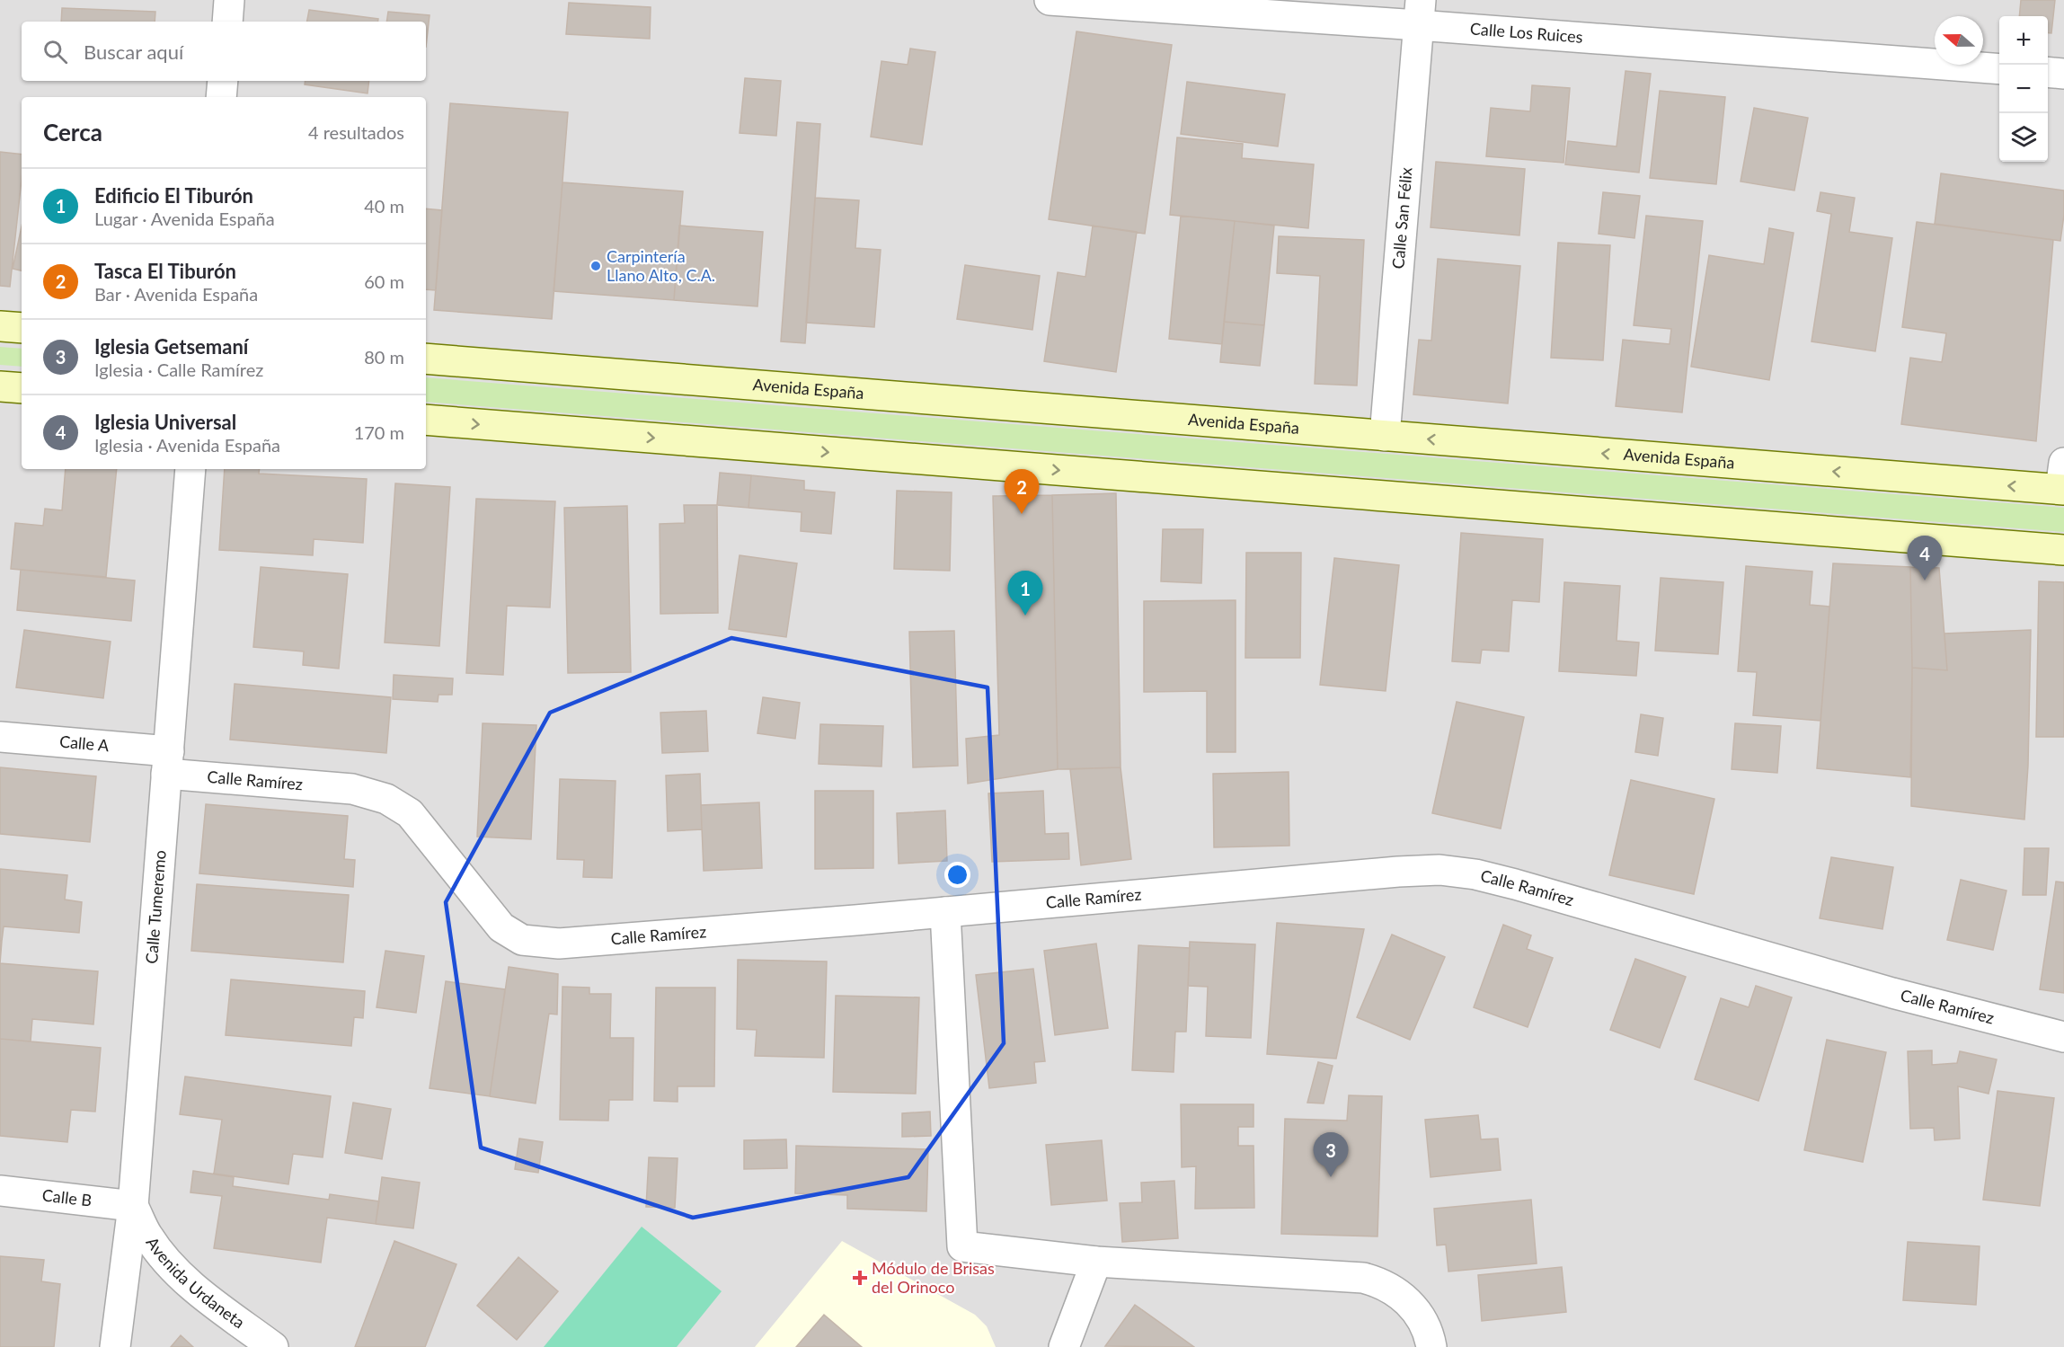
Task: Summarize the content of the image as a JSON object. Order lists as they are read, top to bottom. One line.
{"streets":{"main road":["Avenida España"],"street":["Calle Los Ruices","Calle San Félix","Calle A","Calle Ramírez","Calle Tumeremo","Calle B","Avenida Urdaneta"]},"crossings":[["Calle Los Ruices","Calle San Félix"],["Calle San Félix","Avenida España"],["Calle A","Calle Ramírez"],["Calle A","Calle Tumeremo"],["Calle Ramírez","Calle Tumeremo"],["Calle Tumeremo","Calle B"],["Calle Tumeremo","Avenida Urdaneta"],["Calle B","Avenida Urdaneta"]],"places":{"other":["Carpintería Llano Alto, C.A."],"health":["Módulo de Brisas del Orinoco"]},"north":"left","page":{"map_buttons":["+","−"],"search":"Buscar aquí","heading":["Cerca","4 resultados"],"list":[{"mark":"1","name":"Edificio El Tiburón","note":"Lugar · Avenida España","value":"40 m"},{"mark":"2","name":"Tasca El Tiburón","note":"Bar · Avenida España","value":"60 m"},{"mark":"3","name":"Iglesia Getsemaní","note":"Iglesia · Calle Ramírez","value":"80 m"},{"mark":"4","name":"Iglesia Universal","note":"Iglesia · Avenida España","value":"170 m"}],"pins":["2","4","1","3"]}}
